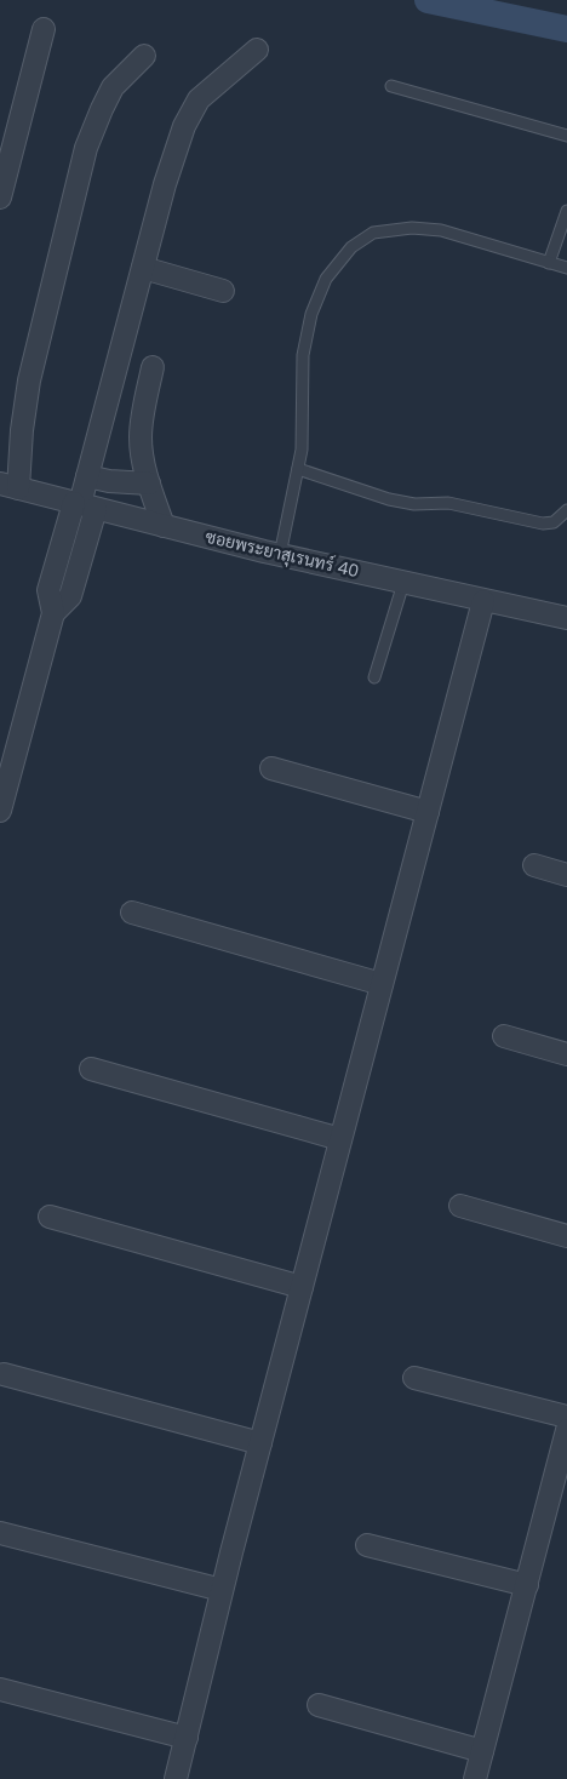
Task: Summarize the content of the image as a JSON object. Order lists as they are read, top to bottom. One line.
{"streets":{"street":["ซอยพระยาสุเรนทร์ 40"]}}
